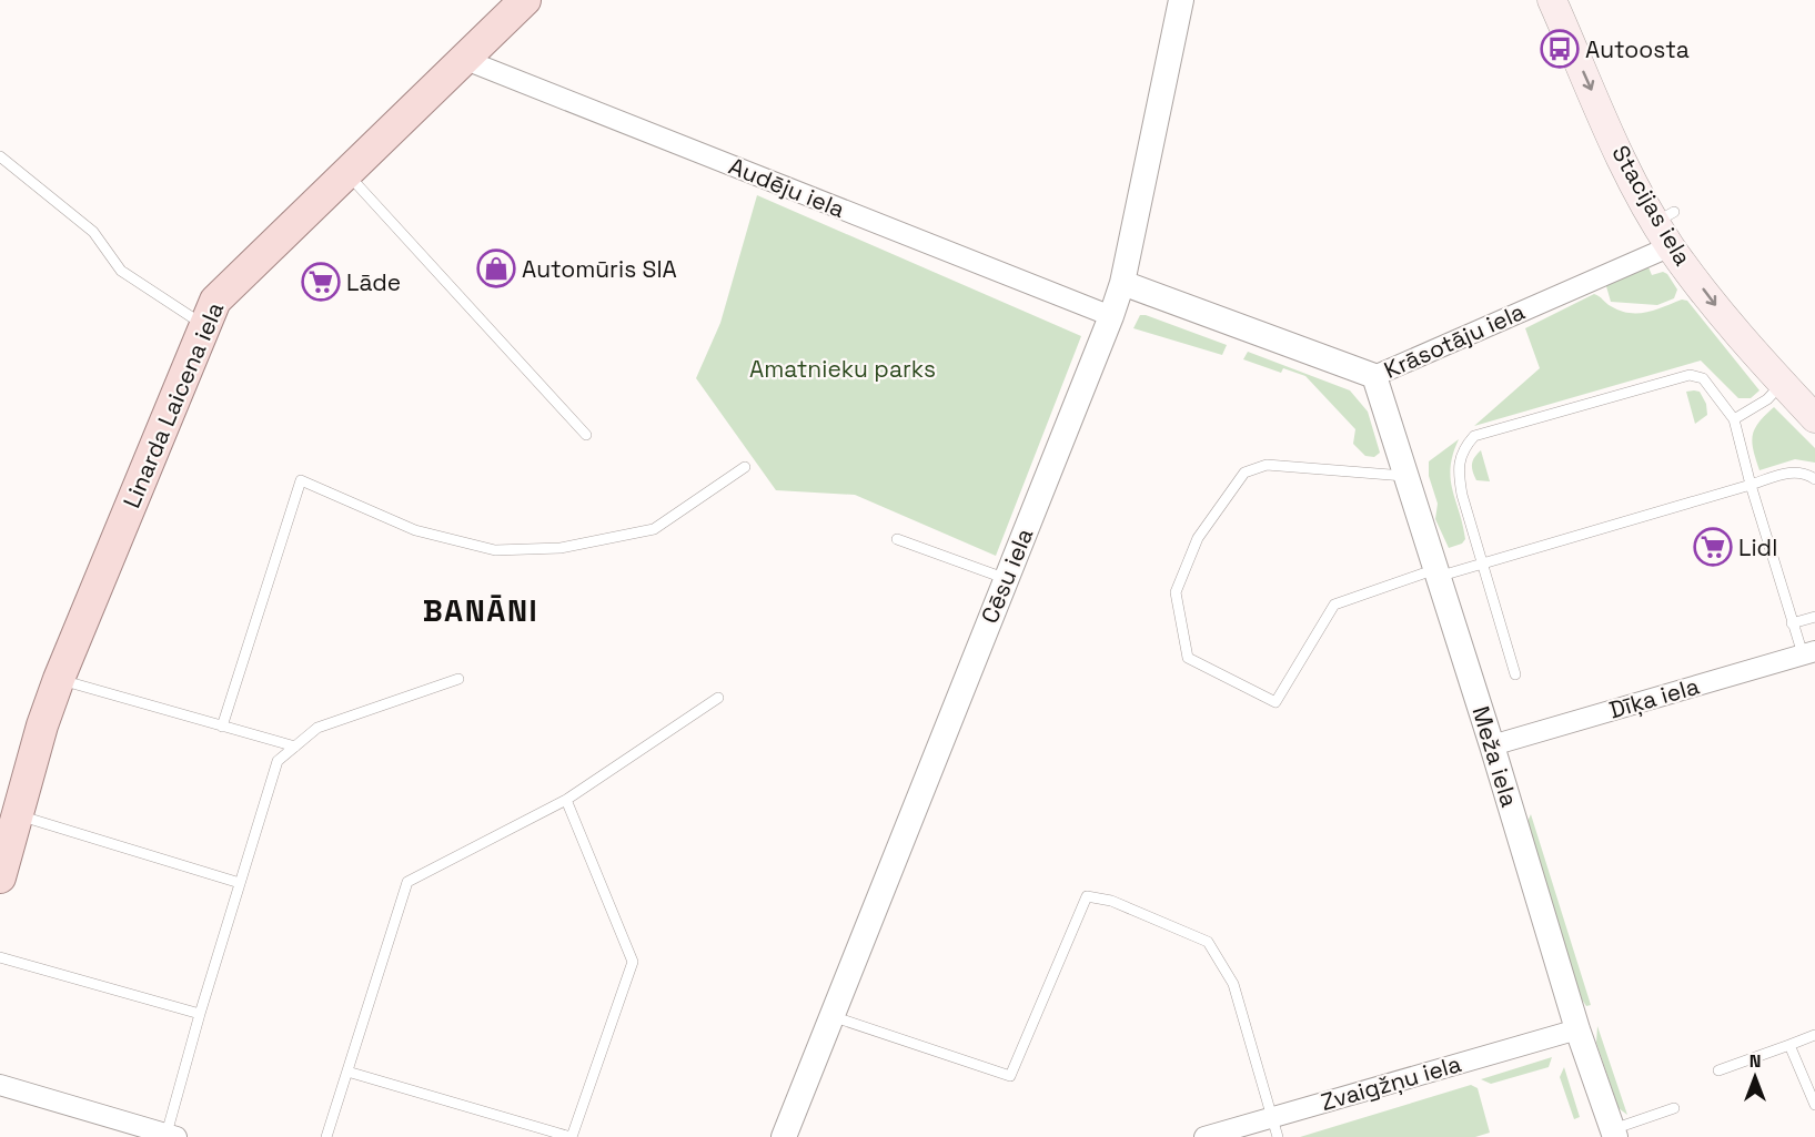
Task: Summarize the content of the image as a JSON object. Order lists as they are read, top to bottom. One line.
{"streets":{"main road":["Stacijas iela","Linarda Laicena iela"],"street":["Audēju iela","Krāsotāju iela","Cēsu iela","Dīķa iela","Meža iela","Zvaigžņu iela"]},"crossings":[["Audēju iela","Linarda Laicena iela"],["Audēju iela","Cēsu iela"],["Stacijas iela","Krāsotāju iela"],["Krāsotāju iela","Cēsu iela"],["Krāsotāju iela","Meža iela"],["Dīķa iela","Meža iela"],["Meža iela","Zvaigžņu iela"]],"one_way":["Stacijas iela"],"districts":["BANĀNI"],"parks":["Amatnieku parks"],"places":{"bus stop":["Autoosta"],"shop":["Automūris SIA"],"supermarket":["Lāde","Lidl"]},"north":"top"}
